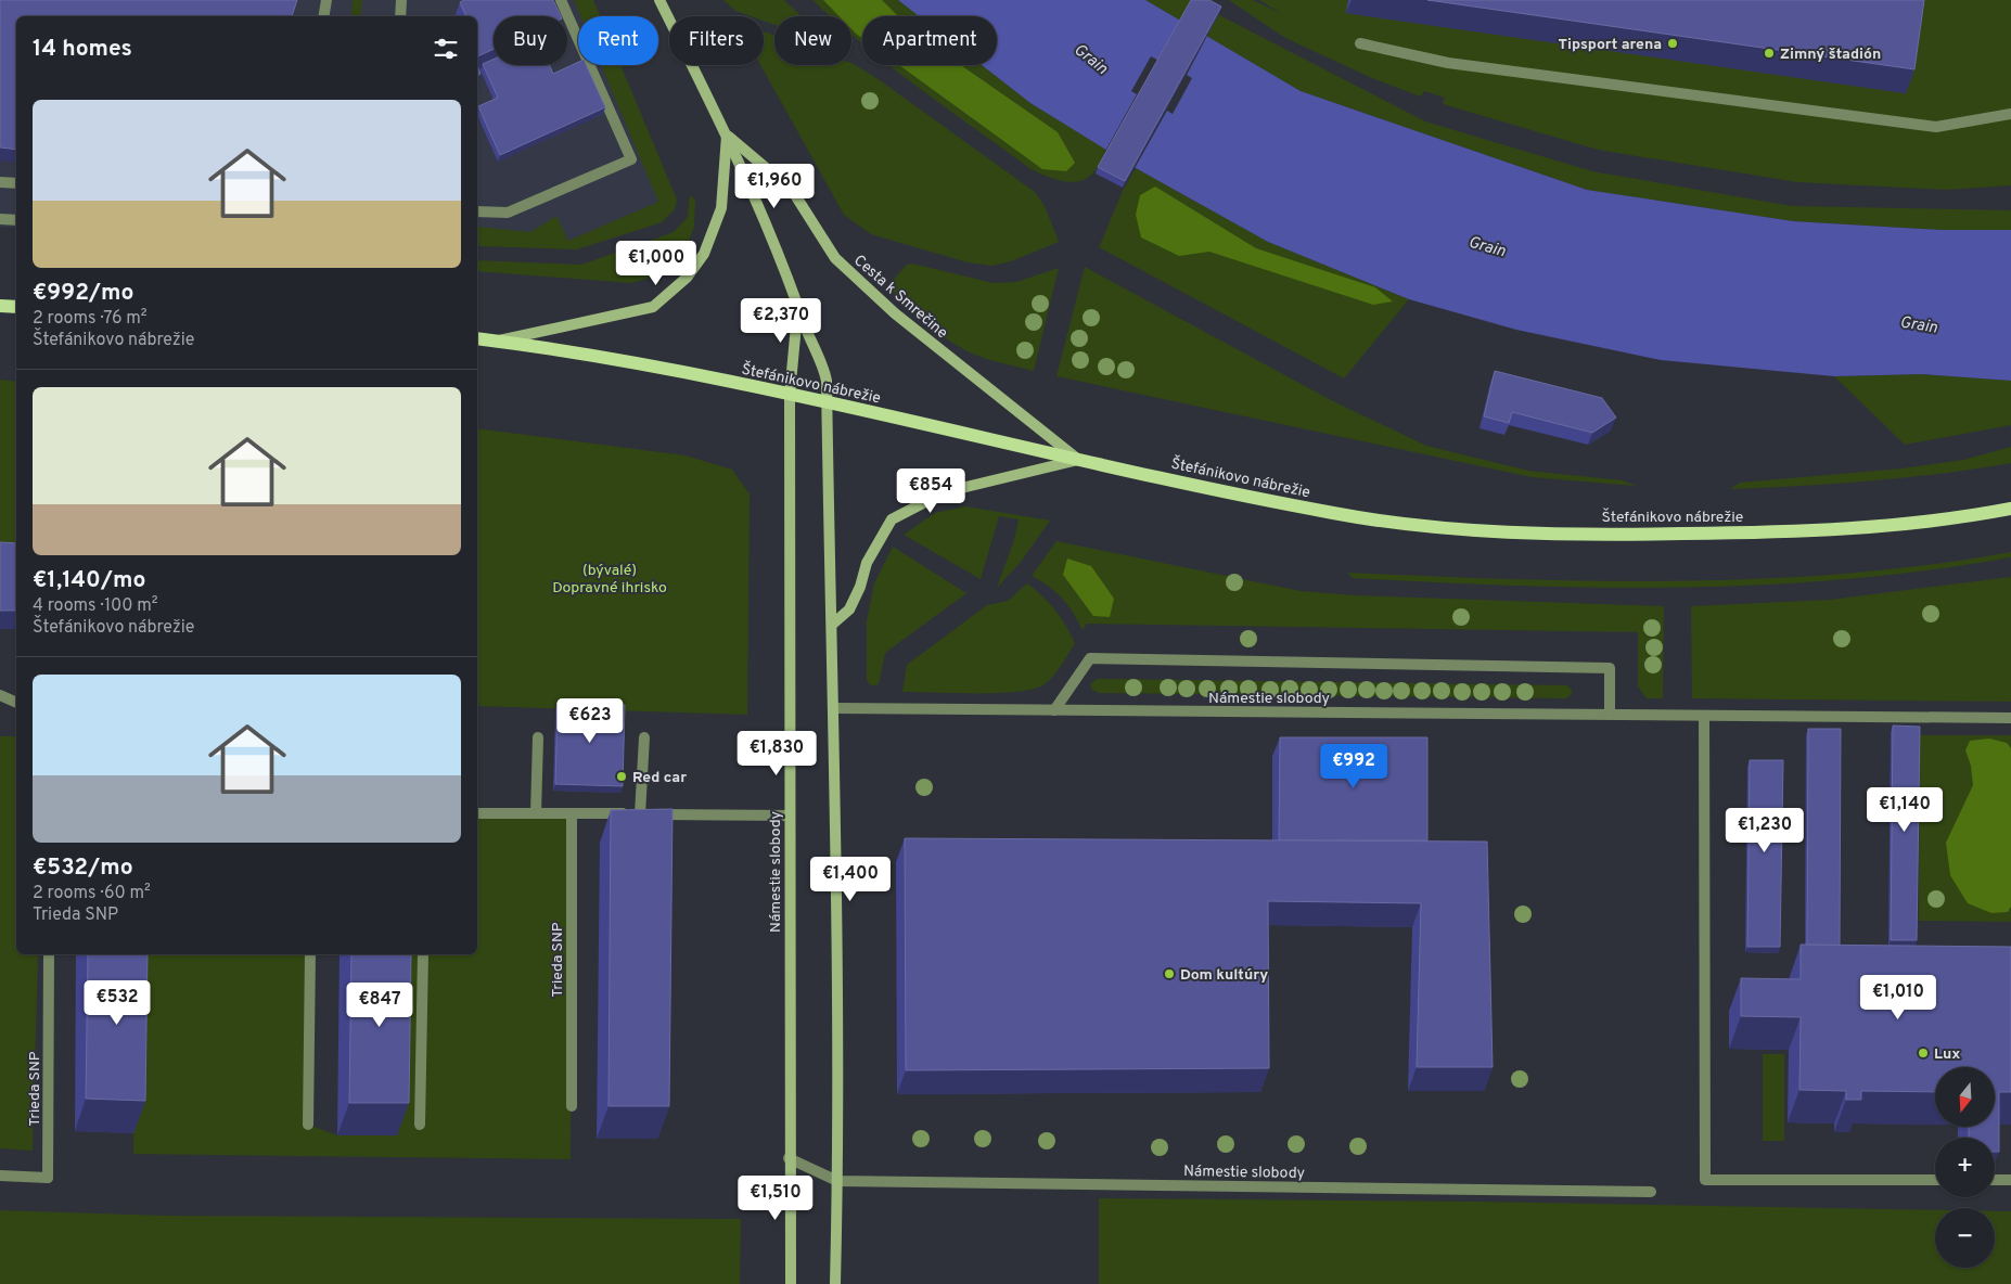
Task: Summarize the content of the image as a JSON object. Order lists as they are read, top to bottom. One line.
{"streets":{"main road":["Štefánikovo nábrežie"],"street":["Cesta k Smrečine","Námestie slobody","Trieda SNP"]},"crossings":[["Cesta k Smrečine","Štefánikovo nábrežie"],["Cesta k Smrečine","Námestie slobody"],["Štefánikovo nábrežie","Námestie slobody"]],"water":["Grain"],"parks":["(bývalé) Dopravné ihrisko"],"places":["Tipsport arena","Zimný štadión","Red car","Dom kultúry","Lux"],"north":"bottom","page":{"chip":["Buy","Rent","Filters","New","Apartment"],"heading":"14 homes","list":[{"name":"€992/mo","note":"2 rooms · 76 m² · Štefánikovo nábrežie"},{"name":"€1,140/mo","note":"4 rooms · 100 m² · Štefánikovo nábrežie"},{"name":"€532/mo","note":"2 rooms · 60 m² · Trieda SNP"}],"price":["€1,960","€1,000","€2,370","€854","€623","€1,830","€992","€1,140","€1,230","€1,400","€1,010","€532","€847","€1,510"],"map_buttons":["+","−"]}}
